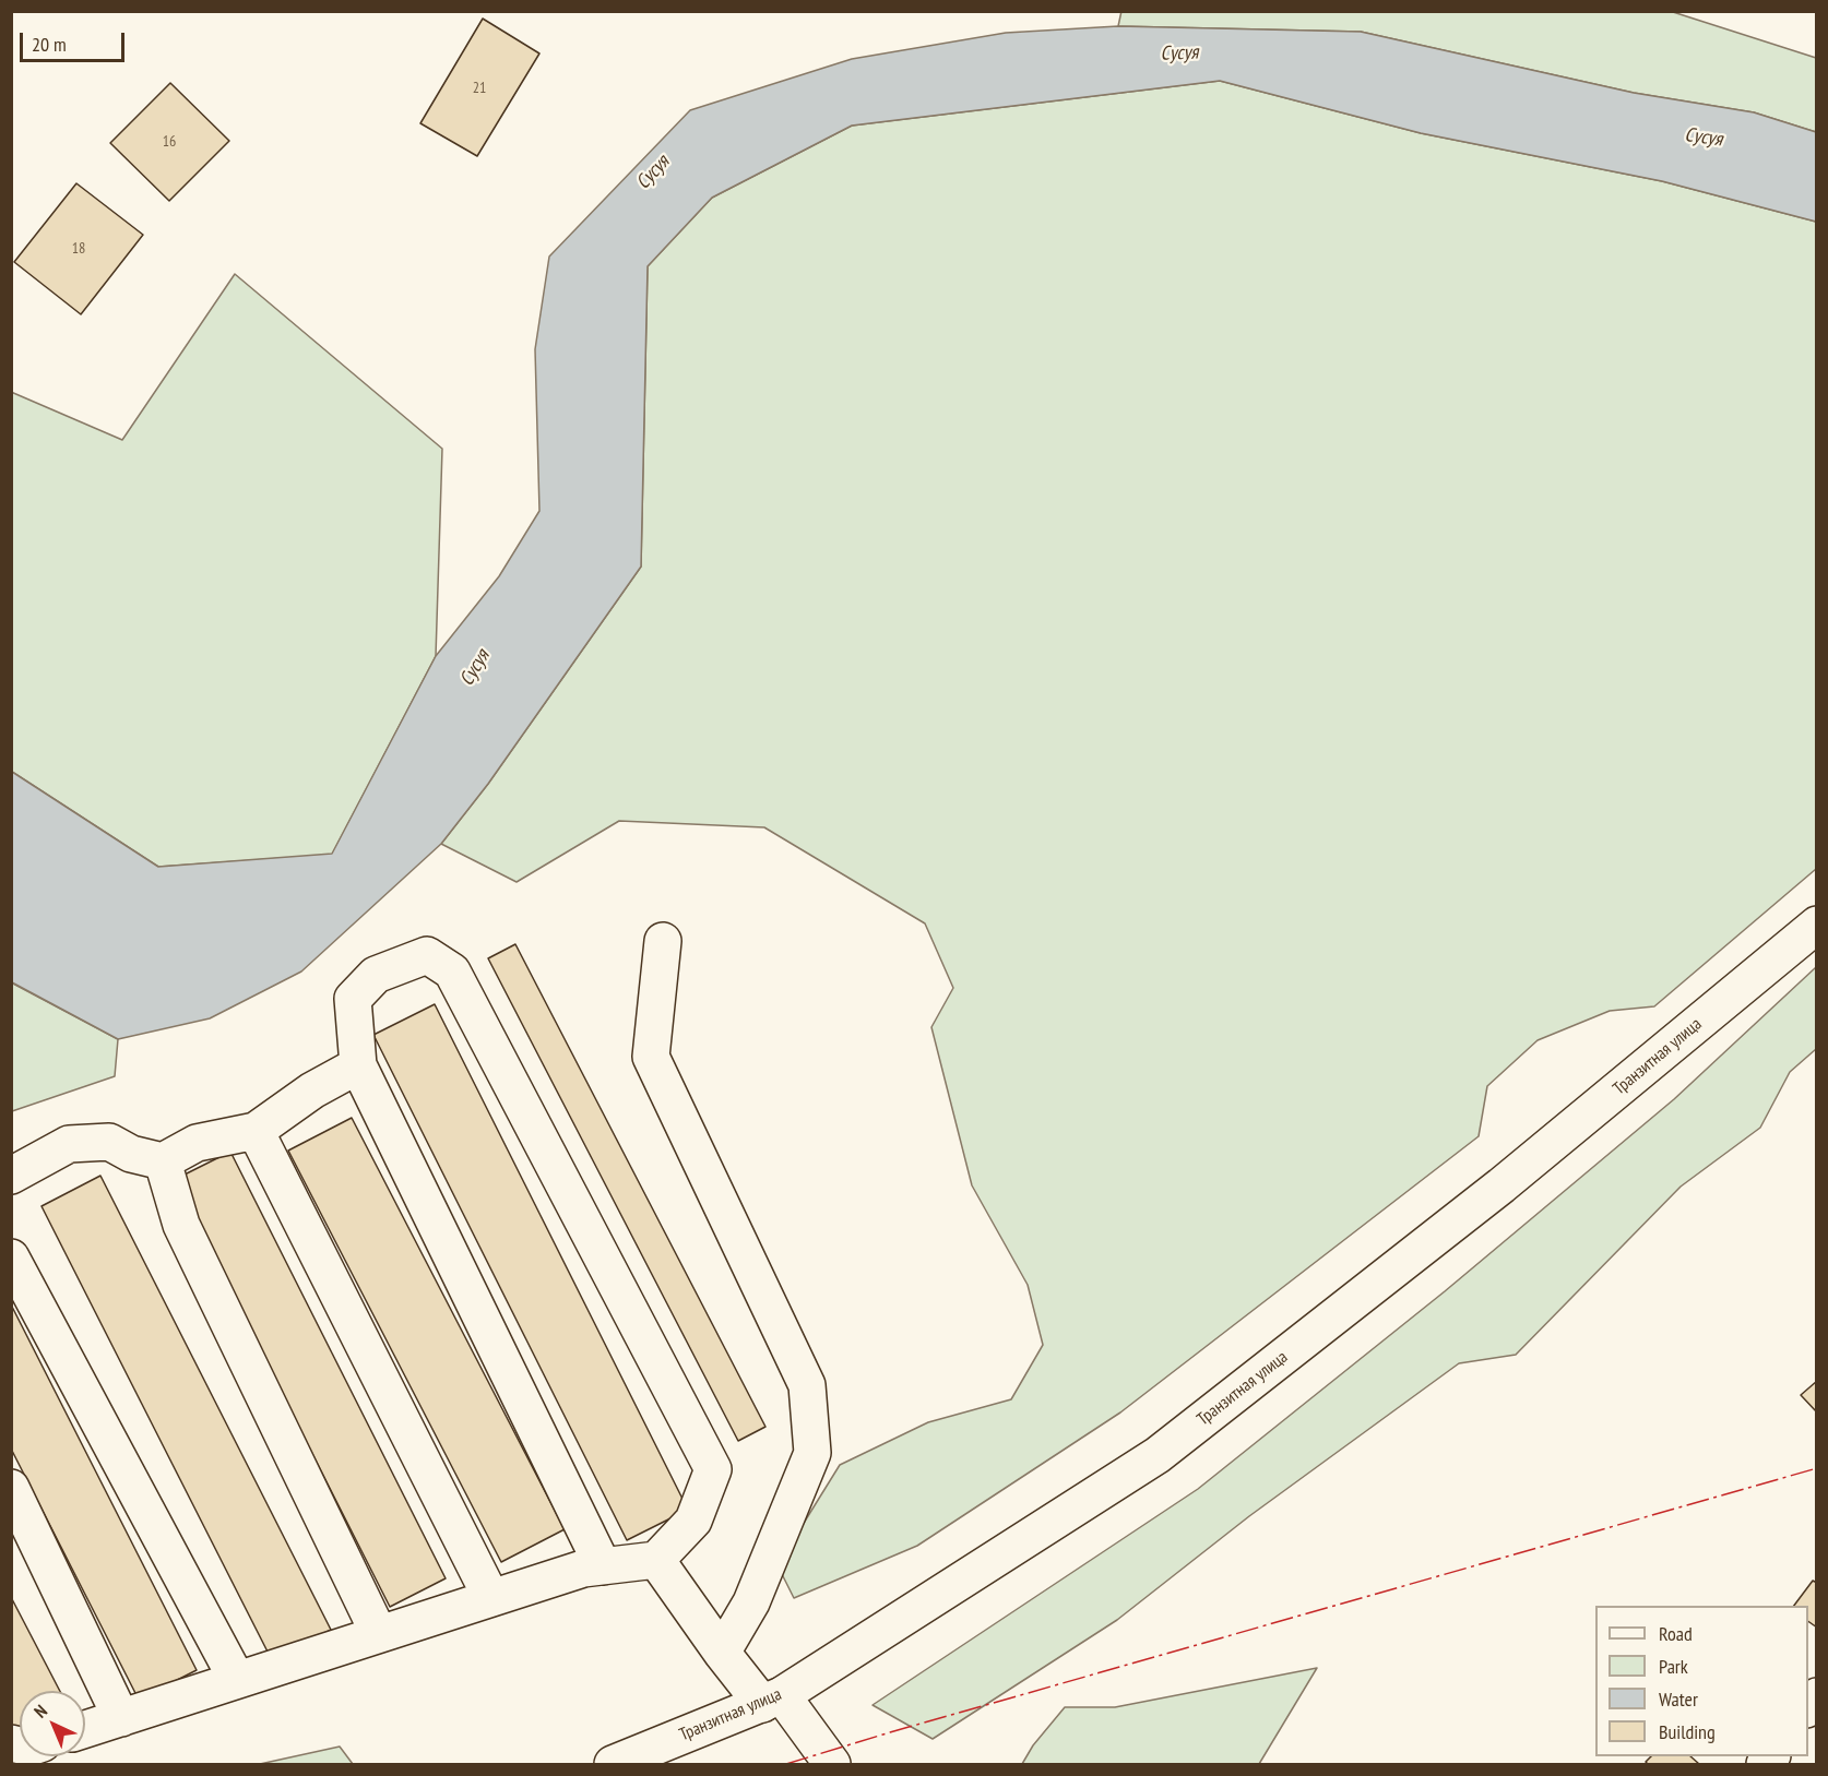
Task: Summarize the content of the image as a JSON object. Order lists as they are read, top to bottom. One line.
{"streets":{"main road":["Транзитная улица"]},"water":["Сусуя"],"house_numbers":["21","16","18"],"legend":["Road","Park","Water","Building"],"scale_bar":"20 m","north":"top left"}
